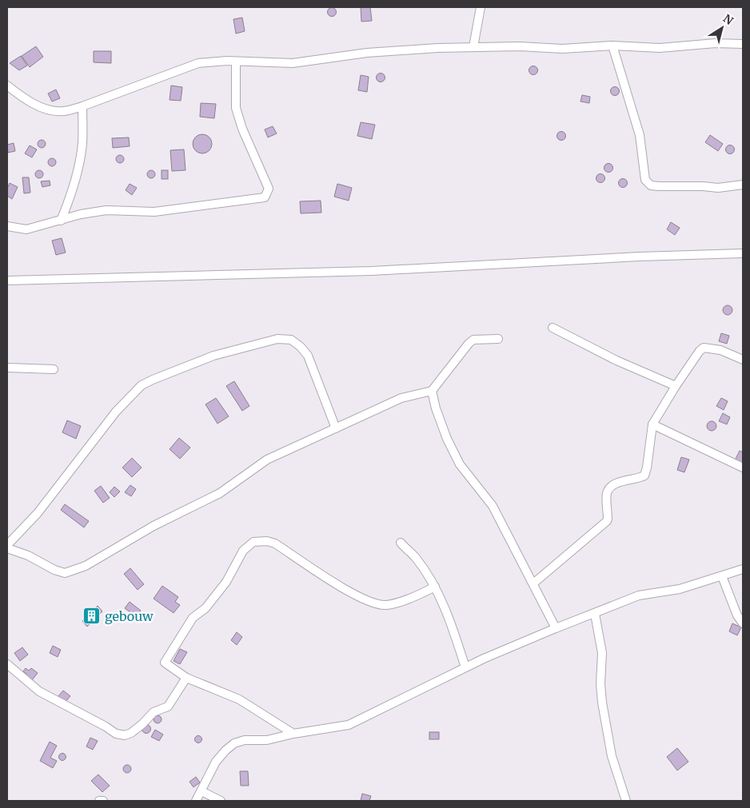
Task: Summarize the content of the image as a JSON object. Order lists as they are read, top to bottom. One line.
{"places":{"building":["gebouw"]},"north":"top right"}
